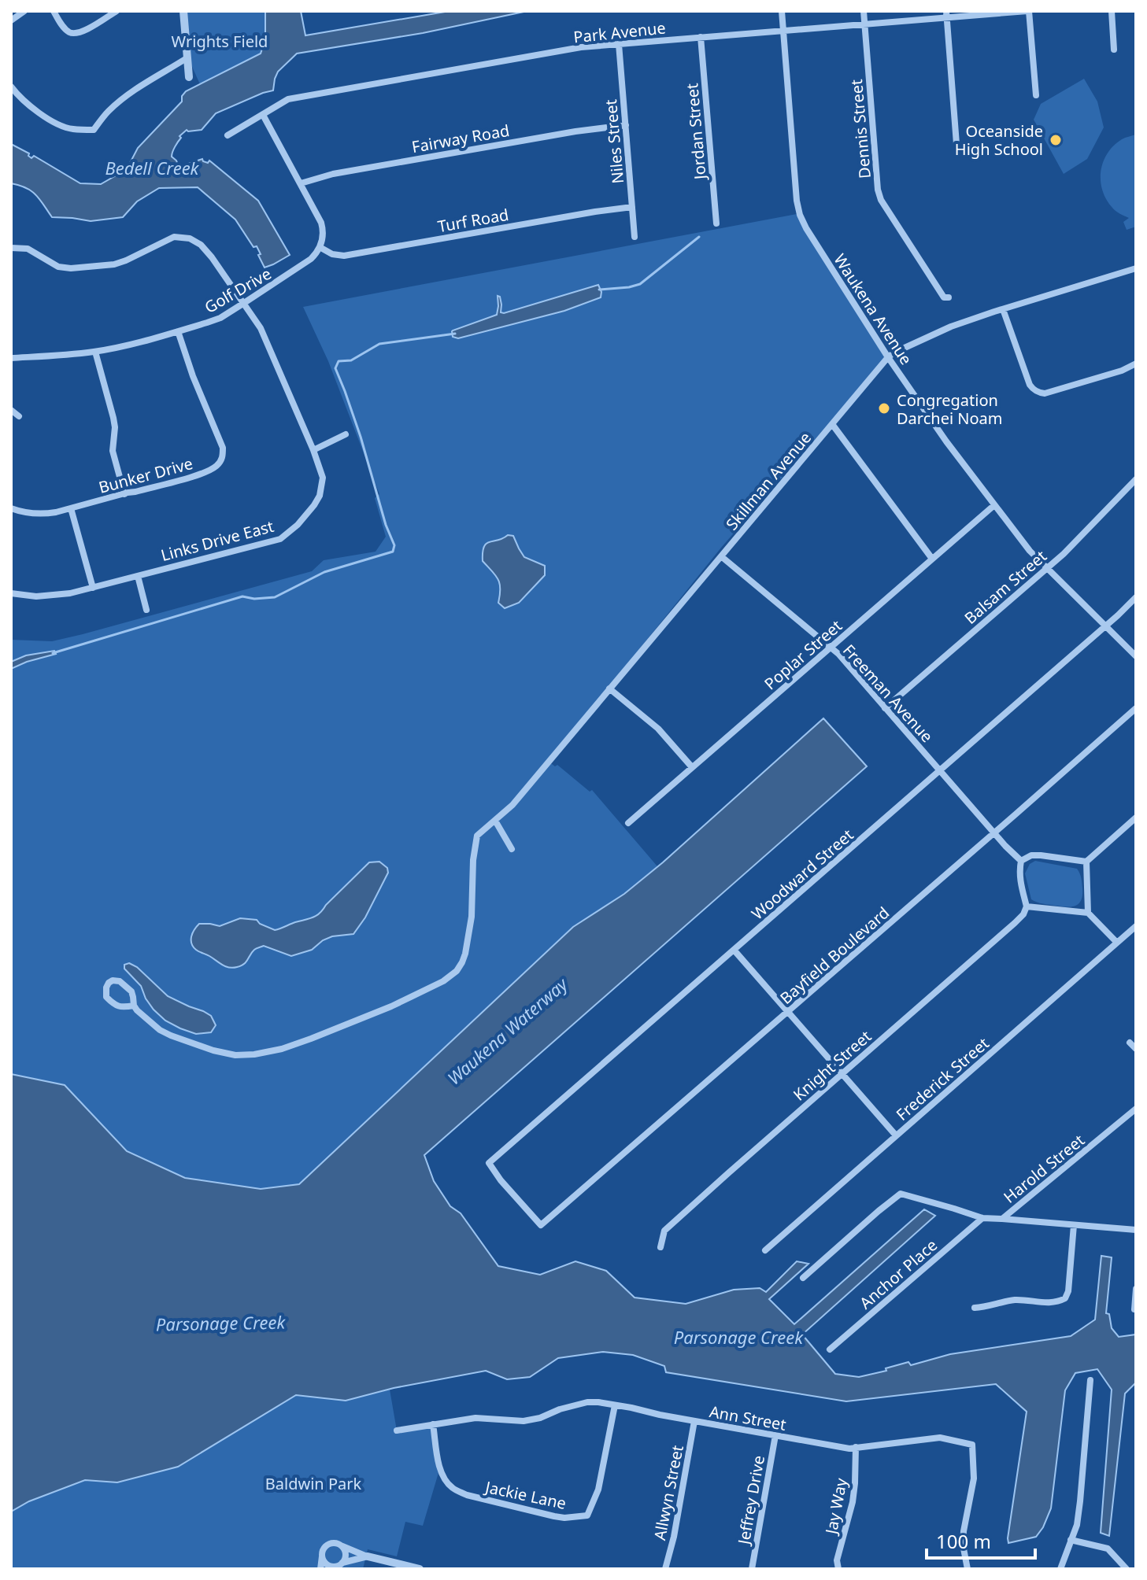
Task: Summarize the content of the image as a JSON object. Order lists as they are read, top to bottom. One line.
{"streets":{"street":["Park Avenue","Dennis Street","Jordan Street","Fairway Road","Niles Street","Turf Road","Golf Drive","Waukena Avenue","Bunker Drive","Skillman Avenue","Links Drive East","Balsam Street","Poplar Street","Freeman Avenue","Woodward Street","Bayfield Boulevard","Knight Street","Frederick Street","Harold Street","Anchor Place","Ann Street","Allwyn Street","Jackie Lane","Jeffrey Drive","Jay Way"]},"crossings":[["Park Avenue","Dennis Street"],["Park Avenue","Jordan Street"],["Park Avenue","Niles Street"],["Park Avenue","Waukena Avenue"],["Fairway Road","Niles Street"],["Niles Street","Turf Road"],["Turf Road","Golf Drive"],["Golf Drive","Bunker Drive"],["Golf Drive","Links Drive East"],["Waukena Avenue","Skillman Avenue"],["Waukena Avenue","Balsam Street"],["Waukena Avenue","Poplar Street"],["Waukena Avenue","Woodward Street"],["Skillman Avenue","Freeman Avenue"],["Balsam Street","Freeman Avenue"],["Poplar Street","Freeman Avenue"],["Freeman Avenue","Woodward Street"],["Freeman Avenue","Bayfield Boulevard"],["Woodward Street","Bayfield Boulevard"],["Harold Street","Anchor Place"],["Ann Street","Allwyn Street"],["Ann Street","Jackie Lane"],["Ann Street","Jeffrey Drive"],["Ann Street","Jay Way"]],"water":["Bedell Creek","Waukena Waterway","Parsonage Creek"],"parks":["Wrights Field","Baldwin Park"],"places":["Oceanside High School","Congregation Darchei Noam"],"scale_bar":"100 m"}
